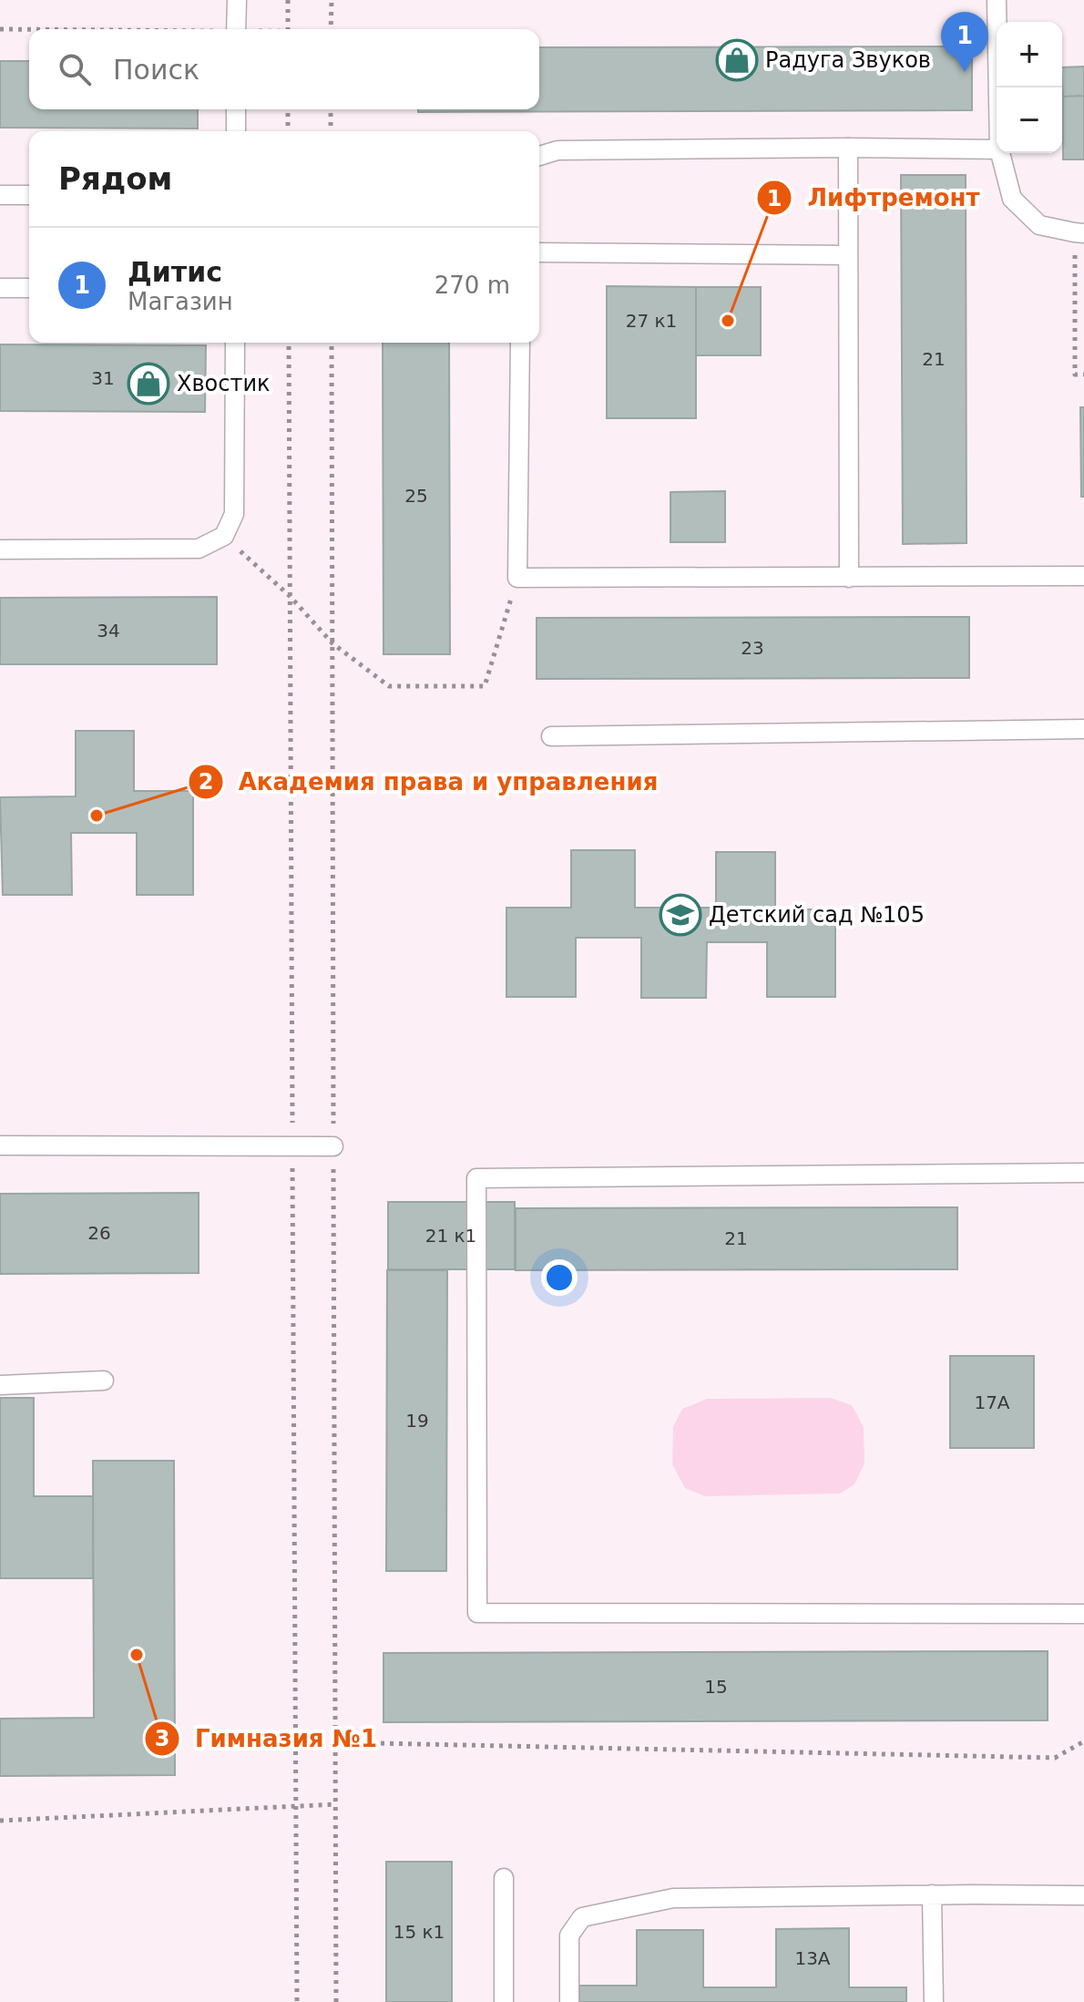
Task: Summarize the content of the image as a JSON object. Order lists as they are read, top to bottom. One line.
{"places":{"shop":["Радуга Звуков","Хвостик"],"other":["Лифтремонт","Академия права и управления","Гимназия №1"],"school or university":["Детский сад №105"]},"house_numbers":["27 к1","21","31","25","34","23","26","21 к1","21","17А","19","15","15 к1","13А"],"page":{"pins":"1","map_buttons":["+","−"],"search":"Поиск","heading":"Рядом","list":[{"mark":"1","name":"Дитис","note":"Магазин","value":"270 m"}]}}
